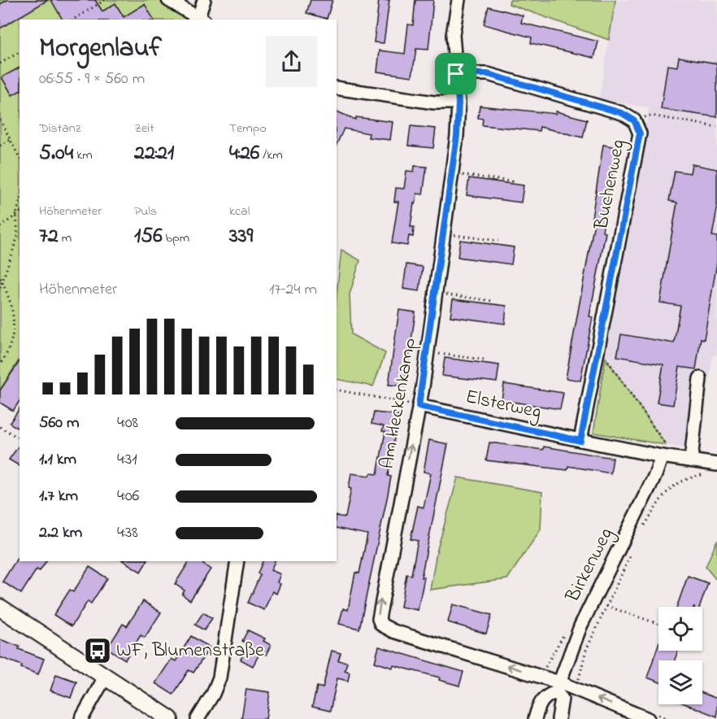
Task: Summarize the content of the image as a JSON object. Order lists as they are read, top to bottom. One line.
{"streets":{"street":["Buchenweg","Am Heckenkamp","Elsterweg","Birkenweg"]},"crossings":[["Buchenweg","Am Heckenkamp"],["Buchenweg","Elsterweg"],["Am Heckenkamp","Elsterweg"],["Am Heckenkamp","Birkenweg"],["Elsterweg","Birkenweg"]],"places":{"bus stop":["WF, Blumenstraße"]},"page":{"heading":["Morgenlauf","06:55 · 9 × 560 m"],"stats":[["Distanz","5.04 km"],["Zeit","22:21"],["Tempo","4:26 /km"],["Höhenmeter","72 m"],["Puls","156 bpm"],["kcal","339"]],"chart":["Höhenmeter","17–24 m"],"list":[{"name":"560 m","note":"4:08"},{"name":"1.1 km","note":"4:31"},{"name":"1.7 km","note":"4:06"},{"name":"2.2 km","note":"4:38"}]}}
